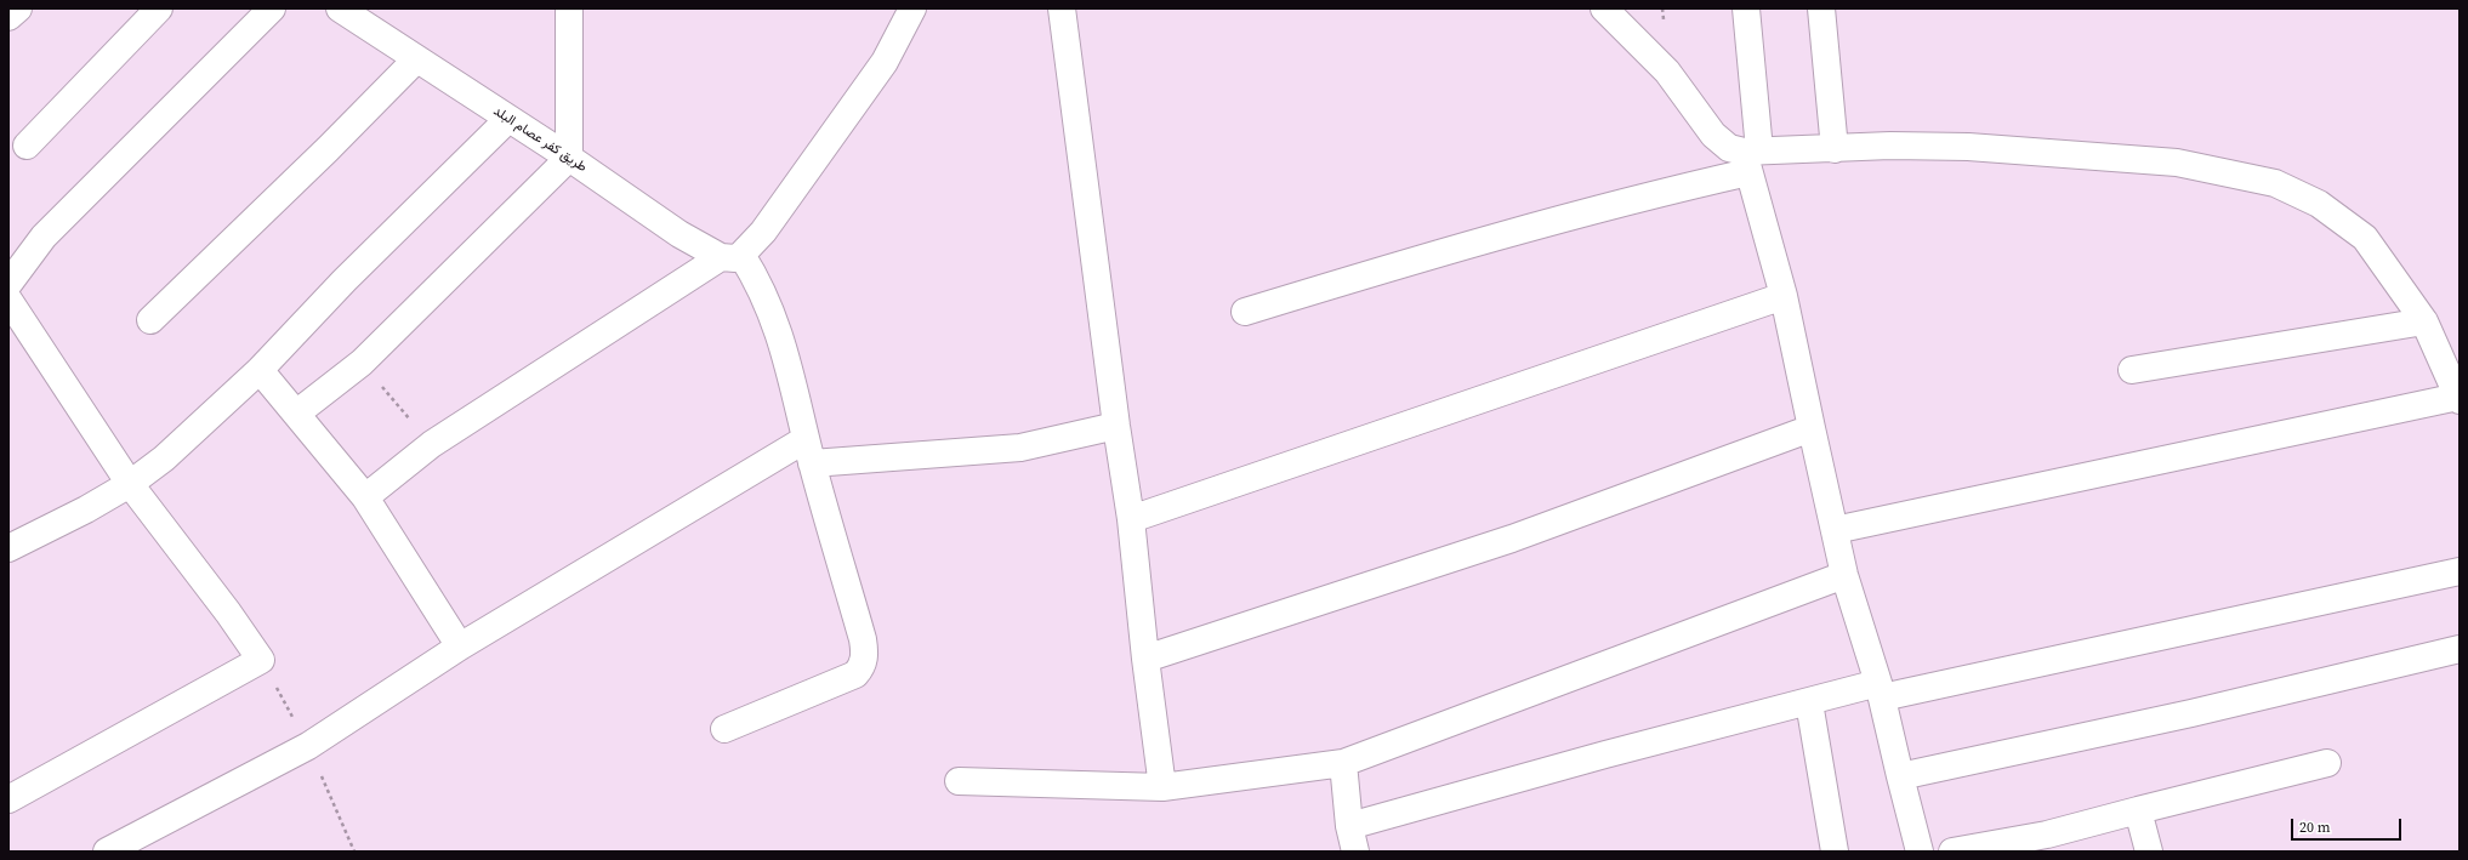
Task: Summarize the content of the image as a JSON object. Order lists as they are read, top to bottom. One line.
{"streets":{"street":["طريق كفر عصام البلد"]},"scale_bar":"20 m"}
